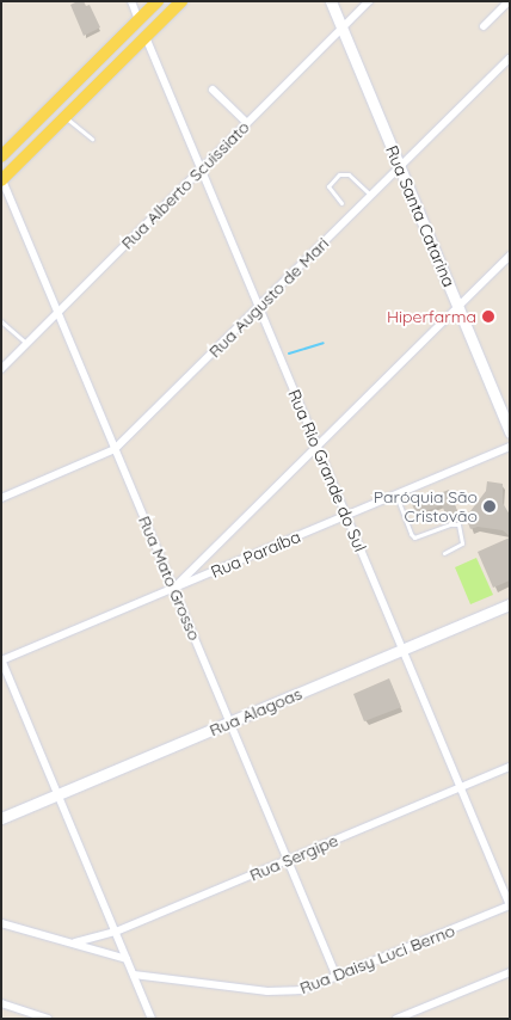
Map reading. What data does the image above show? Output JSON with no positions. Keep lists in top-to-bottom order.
{
  "streets": {
    "street": [
      "Rua Alberto Scuissiato",
      "Rua Santa Catarina",
      "Rua Augusto de Mari",
      "Rua Rio Grande do Sul",
      "Rua Paraíba",
      "Rua Mato Grosso",
      "Rua Alagoas",
      "Rua Sergipe",
      "Rua Daisy Luci Berno"
    ]
  },
  "crossings": [
    ["Rua Alberto Scuissiato", "Rua Santa Catarina"],
    ["Rua Alberto Scuissiato", "Rua Rio Grande do Sul"],
    ["Rua Alberto Scuissiato", "Rua Mato Grosso"],
    ["Rua Santa Catarina", "Rua Augusto de Mari"],
    ["Rua Augusto de Mari", "Rua Rio Grande do Sul"],
    ["Rua Augusto de Mari", "Rua Mato Grosso"],
    ["Rua Rio Grande do Sul", "Rua Paraíba"],
    ["Rua Rio Grande do Sul", "Rua Alagoas"],
    ["Rua Rio Grande do Sul", "Rua Sergipe"],
    ["Rua Rio Grande do Sul", "Rua Daisy Luci Berno"],
    ["Rua Paraíba", "Rua Mato Grosso"],
    ["Rua Mato Grosso", "Rua Alagoas"],
    ["Rua Mato Grosso", "Rua Sergipe"],
    ["Rua Mato Grosso", "Rua Daisy Luci Berno"]
  ],
  "places": ["Hiperfarma", "Paróquia São Cristovão"]
}
